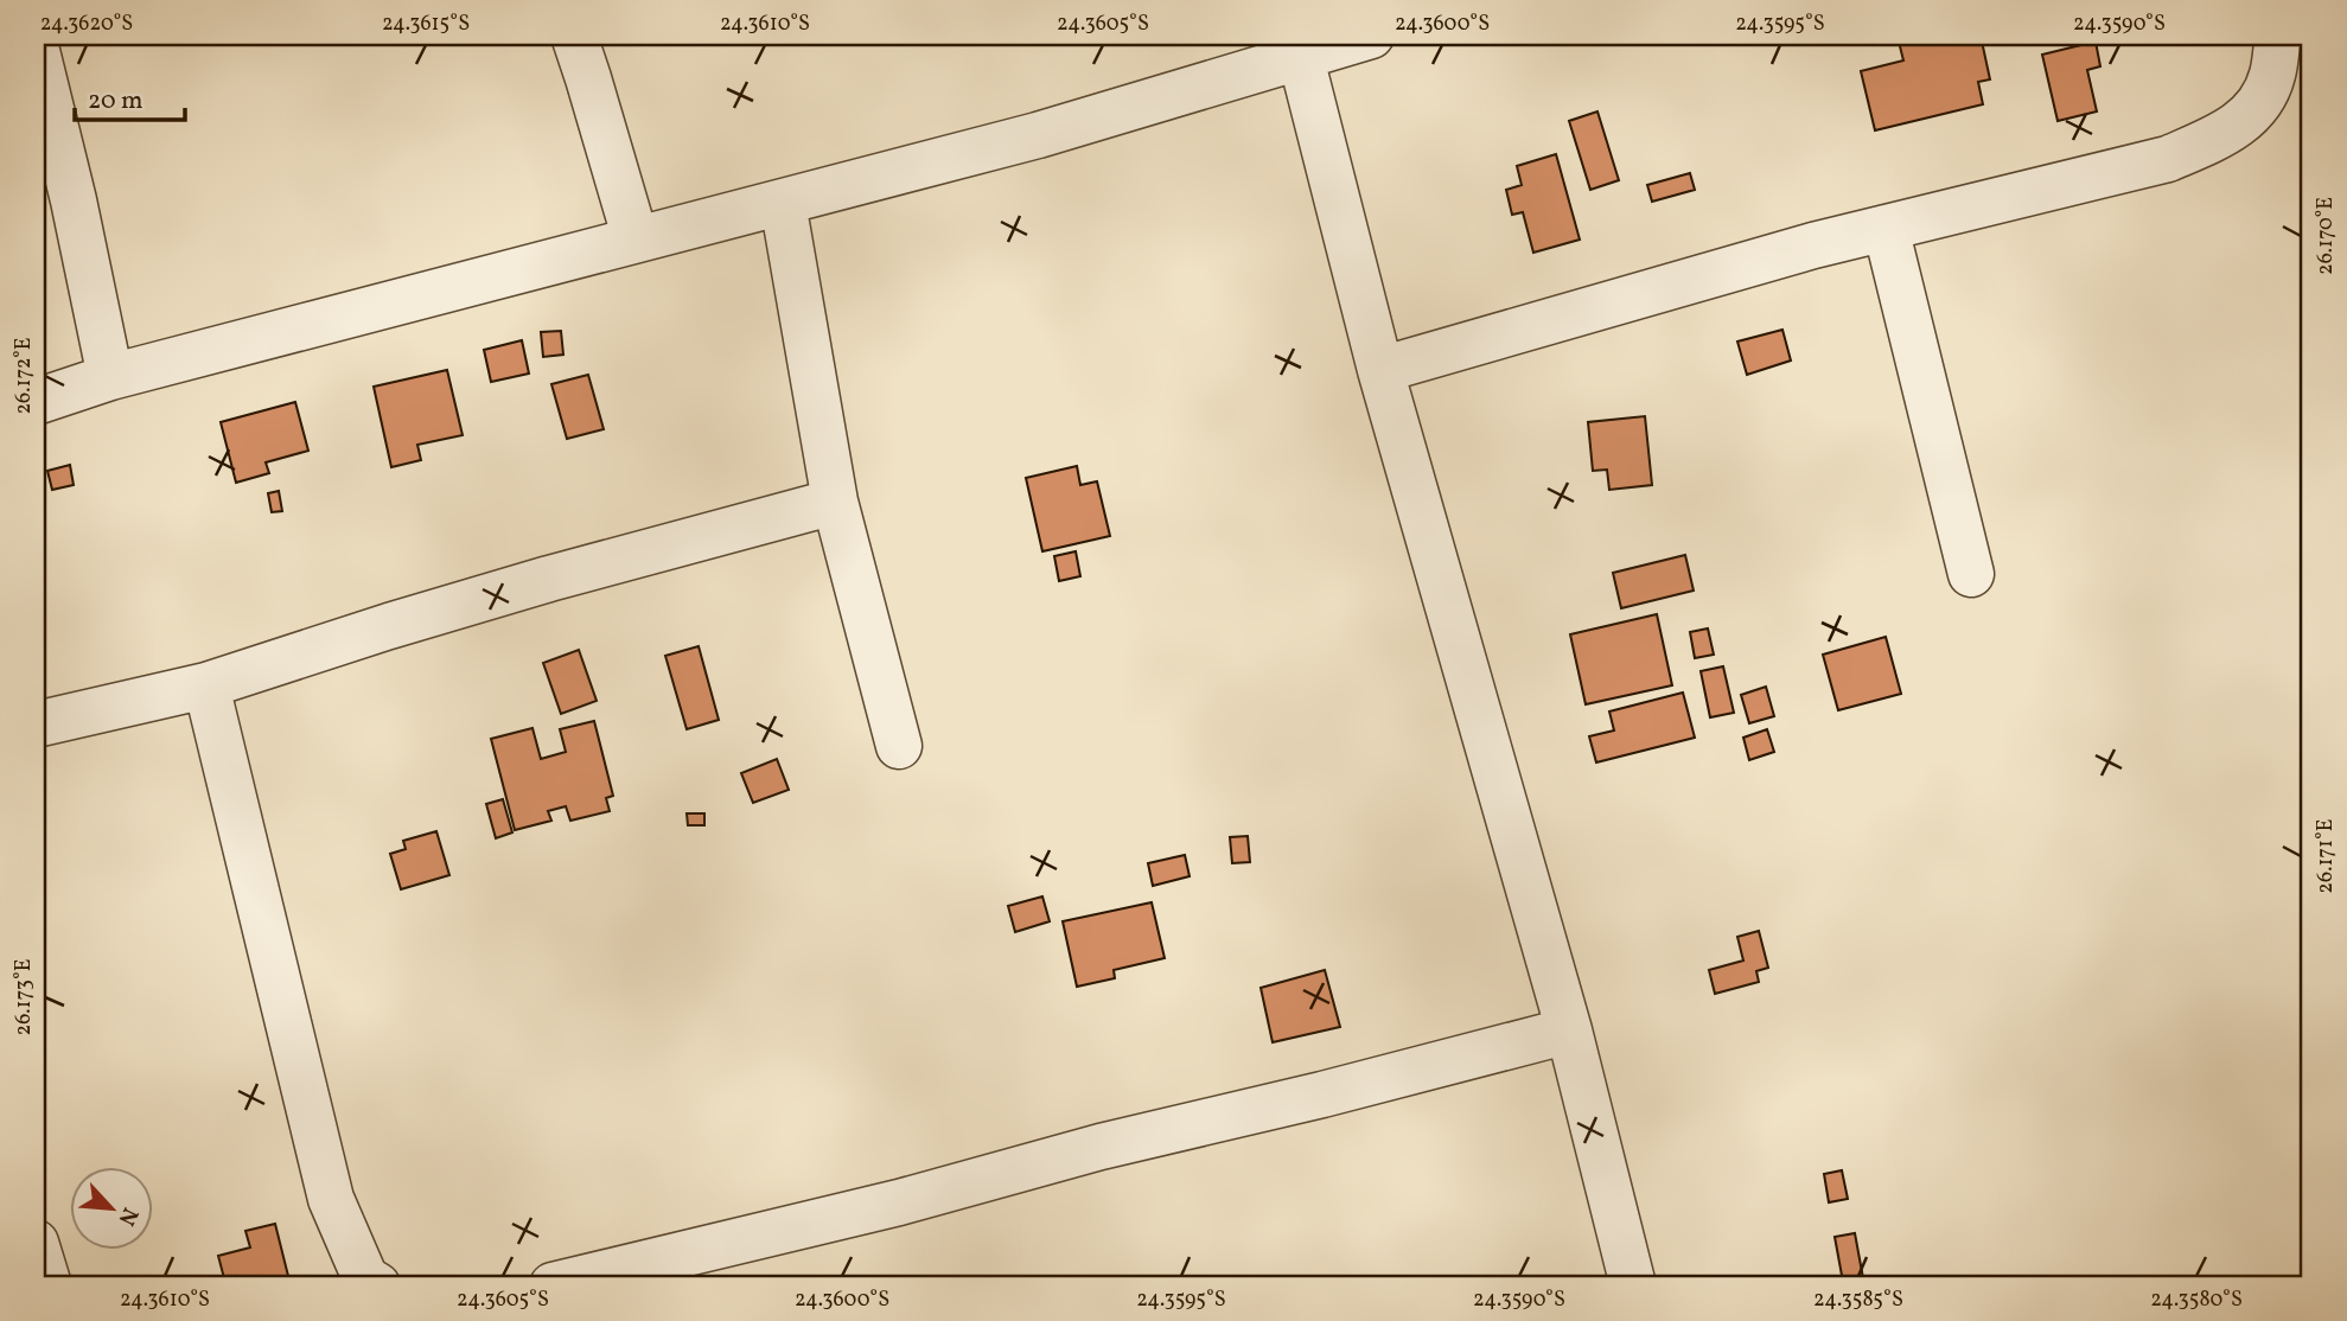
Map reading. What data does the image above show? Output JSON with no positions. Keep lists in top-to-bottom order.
{
  "scale_bar": "20 m",
  "north": "bottom right",
  "coordinates": [
    "24.3620°S",
    "24.3615°S",
    "24.3610°S",
    "24.3605°S",
    "24.3600°S",
    "24.3595°S",
    "24.3590°S",
    "26.170°E",
    "26.172°E",
    "26.171°E",
    "26.173°E",
    "24.3585°S",
    "24.3580°S"
  ]
}
